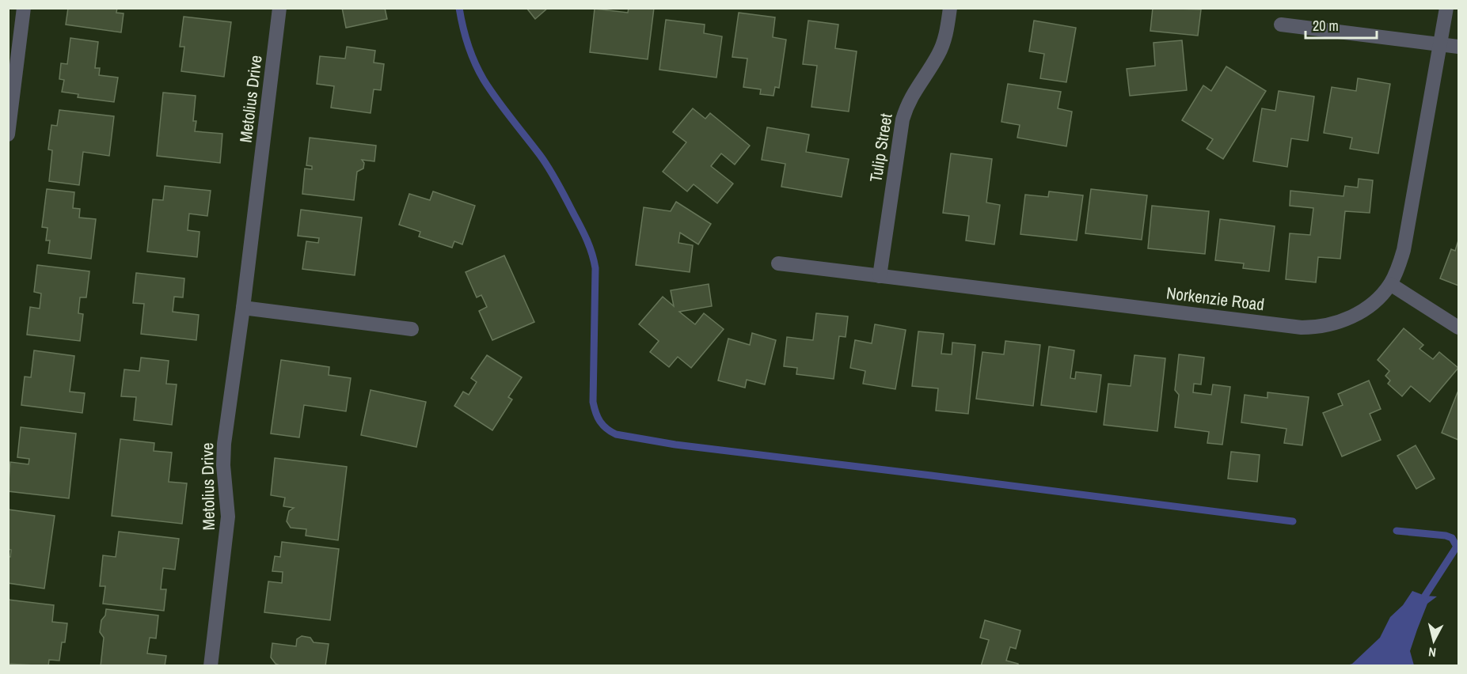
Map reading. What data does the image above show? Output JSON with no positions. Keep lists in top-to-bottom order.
{
  "streets": {
    "street": ["Metolius Drive", "Tulip Street", "Norkenzie Road"]
  },
  "crossings": [
    ["Tulip Street", "Norkenzie Road"]
  ],
  "scale_bar": "20 m",
  "north": "bottom"
}
